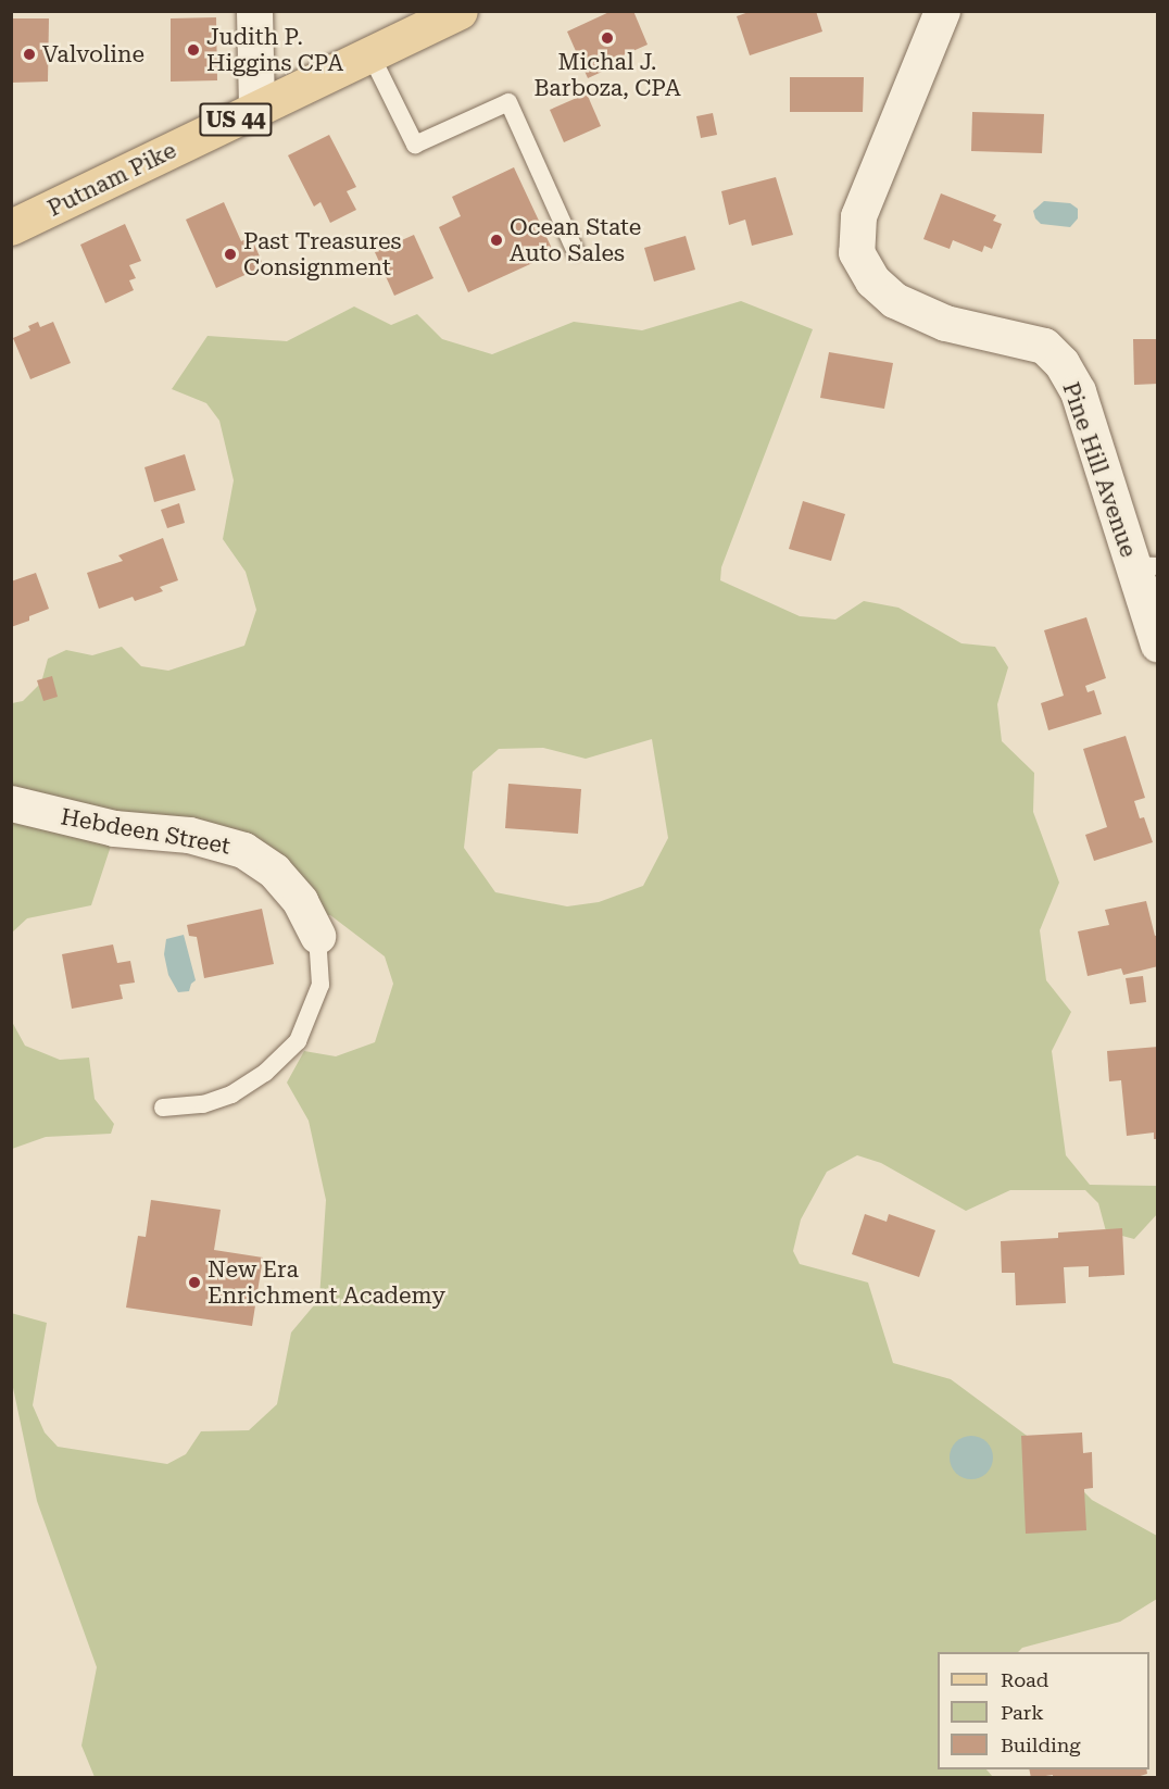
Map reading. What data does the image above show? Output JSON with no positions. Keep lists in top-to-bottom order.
{
  "streets": {
    "main road": ["US 44", "Putnam Pike"],
    "street": ["Pine Hill Avenue", "Hebdeen Street"]
  },
  "places": [
    "Michal J. Barboza, CPA",
    "Judith P. Higgins CPA",
    "Valvoline",
    "Ocean State Auto Sales",
    "Past Treasures Consignment",
    "New Era Enrichment Academy"
  ],
  "legend": ["Road", "Park", "Building"]
}
